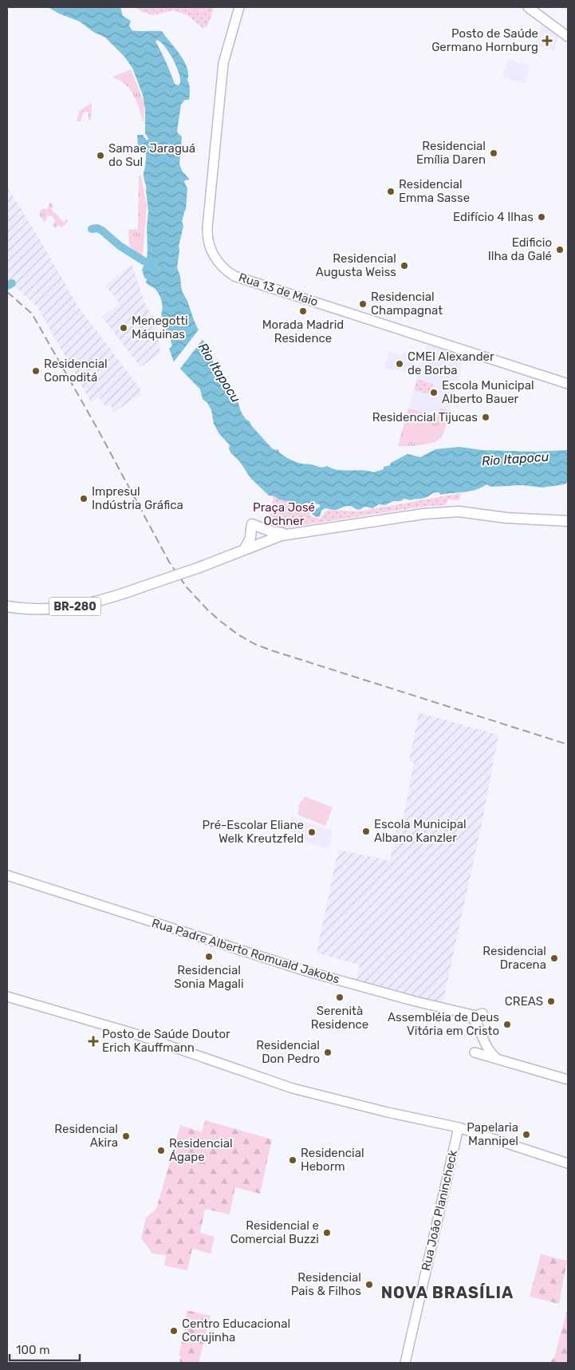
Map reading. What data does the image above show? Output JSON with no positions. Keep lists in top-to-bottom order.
{
  "streets": {
    "highway": ["BR-280"],
    "main road": ["Rua 13 de Maio", "Rua Padre Alberto Romuald Jakobs", "Rua João Planincheck"]
  },
  "districts": ["NOVA BRASÍLIA"],
  "water": ["Rio Itapocu"],
  "parks": ["Praça José Ochner"],
  "places": {
    "health": ["Posto de Saúde Germano Hornburg", "Posto de Saúde Doutor Erich Kauffmann"],
    "other": [
      "Residencial Emília Daren",
      "Samae Jaraguá do Sul",
      "Residencial Emma Sasse",
      "Edifício 4 Ilhas",
      "Edificio Ilha da Galé",
      "Residencial Augusta Weiss",
      "Residencial Champagnat",
      "Morada Madrid Residence",
      "Menegotti Máquinas",
      "CMEI Alexander de Borba",
      "Residencial Comoditá",
      "Escola Municipal Alberto Bauer",
      "Residencial Tijucas",
      "Impresul Indústria Gráfica",
      "Escola Municipal Albano Kanzler",
      "Pré-Escolar Eliane Welk Kreutzfeld",
      "Residencial Sonia Magali",
      "Residencial Dracena",
      "Serenità Residence",
      "CREAS",
      "Assembléia de Deus Vitória em Cristo",
      "Residencial Don Pedro",
      "Papelaria Mannipel",
      "Residencial Akira",
      "Residencial Ágape",
      "Residencial Heborm",
      "Residencial e Comercial Buzzi",
      "Residencial Pais & Filhos",
      "Centro Educacional Corujinha"
    ]
  },
  "scale_bar": "100 m"
}
